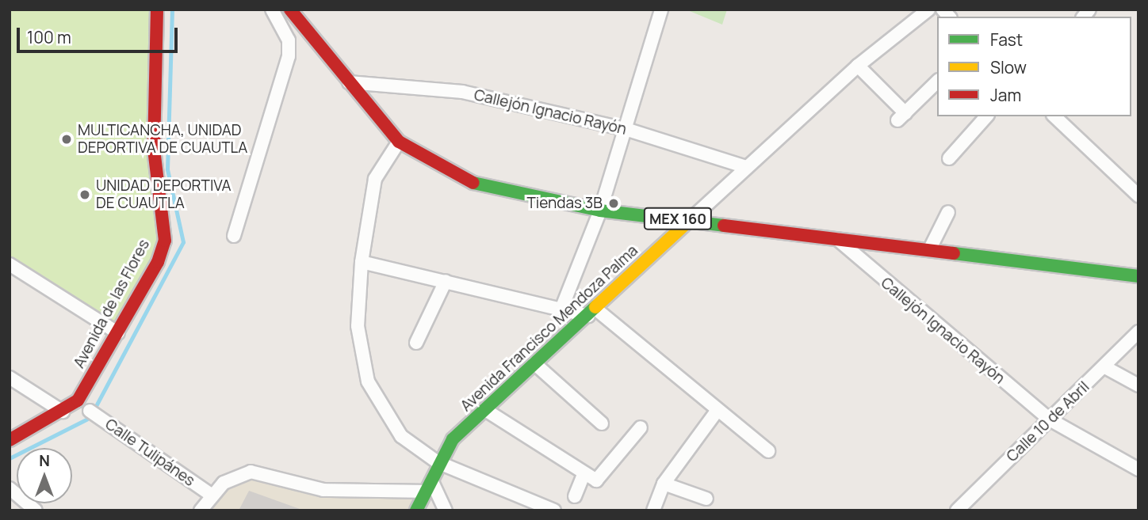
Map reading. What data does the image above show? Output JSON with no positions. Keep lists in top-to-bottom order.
{
  "streets": {
    "main road": ["MEX 160", "Avenida de las Flores", "Avenida Francisco Mendoza Palma"],
    "street": ["Callejón Ignacio Rayón", "Calle 10 de Abril", "Calle Tulipánes"]
  },
  "crossings": [
    ["Callejón Ignacio Rayón", "MEX 160"],
    ["Callejón Ignacio Rayón", "Avenida Francisco Mendoza Palma"],
    ["Callejón Ignacio Rayón", "Calle 10 de Abril"],
    ["MEX 160", "Avenida Francisco Mendoza Palma"]
  ],
  "places": ["MULTICANCHA, UNIDAD DEPORTIVA DE CUAUTLA", "UNIDAD DEPORTIVA DE CUAUTLA", "Tiendas 3B"],
  "legend": ["Fast", "Slow", "Jam"],
  "scale_bar": "100 m",
  "north": "top"
}
